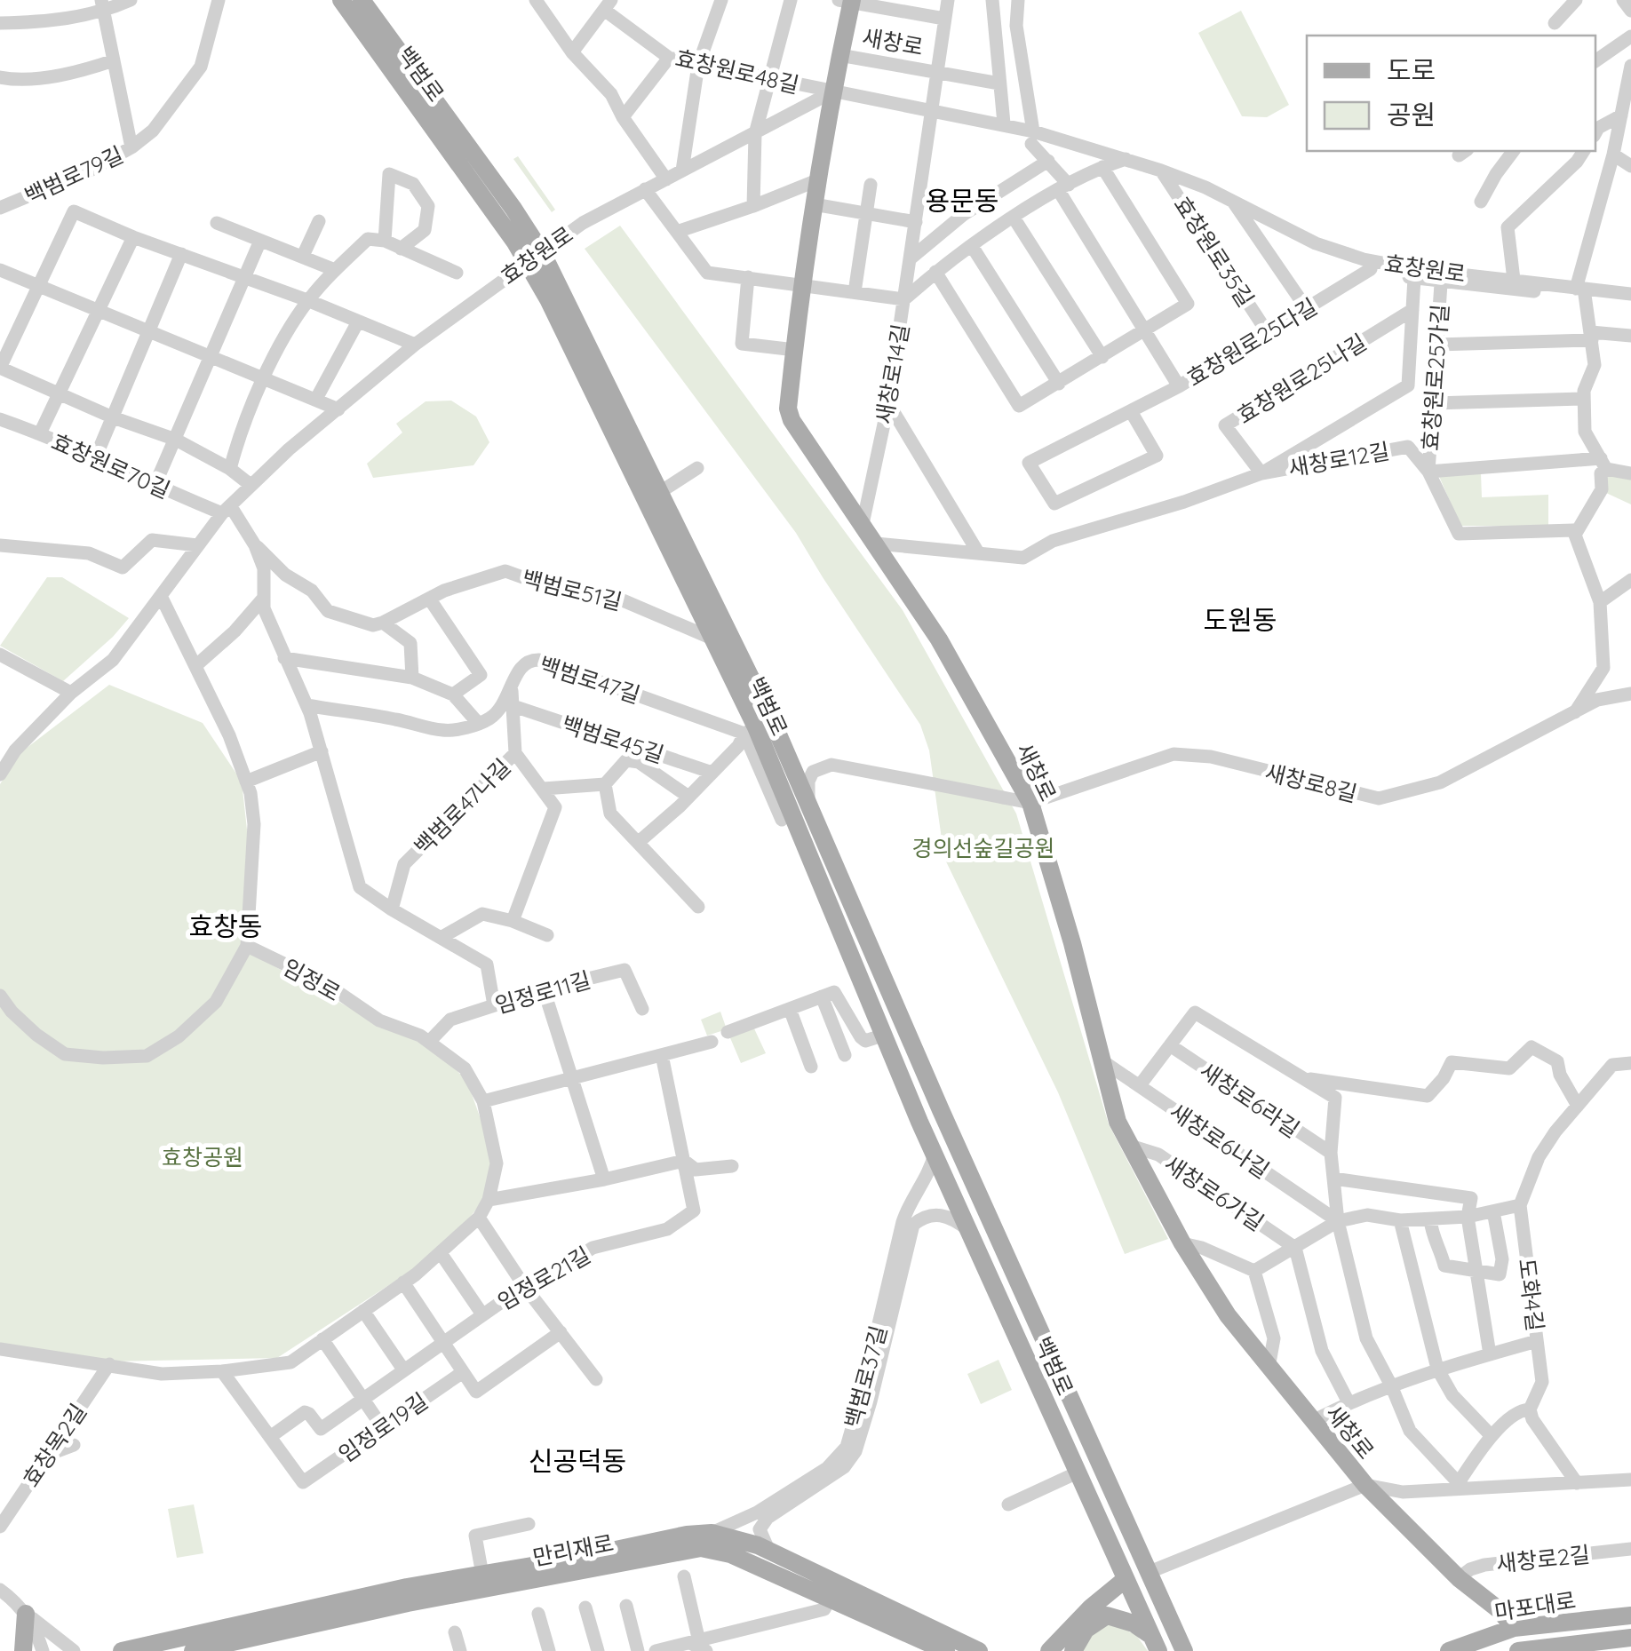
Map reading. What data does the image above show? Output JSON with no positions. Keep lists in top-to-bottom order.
{
  "streets": {
    "main road": [
      "새창로",
      "백범로",
      "만리재로",
      "마포대로"
    ],
    "street": [
      "효창원로48길",
      "백범로79길",
      "효창원로35길",
      "효창원로",
      "효창원로25다길",
      "새창로14길",
      "효창원로25가길",
      "효창원로25나길",
      "새창로12길",
      "효창원로70길",
      "백범로51길",
      "백범로47길",
      "백범로45길",
      "새창로8길",
      "백범로47나길",
      "임정로",
      "임정로11길",
      "새창로6라길",
      "새창로6나길",
      "새창로6가길",
      "임정로21길",
      "도화4길",
      "백범로37길",
      "임정로19길",
      "효창목2길",
      "새창로2길"
    ]
  },
  "crossings": [
    ["새창로", "효창원로48길"],
    ["새창로", "백범로"],
    ["새창로", "효창원로"],
    ["새창로", "새창로14길"],
    ["새창로", "새창로12길"],
    ["새창로", "새창로8길"],
    ["새창로", "새창로6나길"],
    ["새창로", "새창로6가길"],
    ["새창로", "새창로2길"],
    ["새창로", "마포대로"],
    ["효창원로48길", "효창원로"],
    ["백범로", "효창원로"],
    ["백범로", "백범로51길"],
    ["백범로", "백범로47길"],
    ["백범로", "백범로37길"],
    ["효창원로35길", "효창원로"],
    ["효창원로35길", "효창원로25다길"],
    ["효창원로", "새창로14길"],
    ["효창원로", "효창원로70길"],
    ["효창원로25가길", "새창로12길"],
    ["효창원로25나길", "새창로12길"],
    ["임정로", "임정로11길"],
    ["임정로", "효창목2길"],
    ["임정로21길", "임정로19길"],
    ["백범로37길", "만리재로"]
  ],
  "districts": [
    "용문동",
    "도원동",
    "효창동",
    "신공덕동"
  ],
  "parks": ["경의선숲길공원", "효창공원"],
  "legend": ["도로", "공원"]
}
